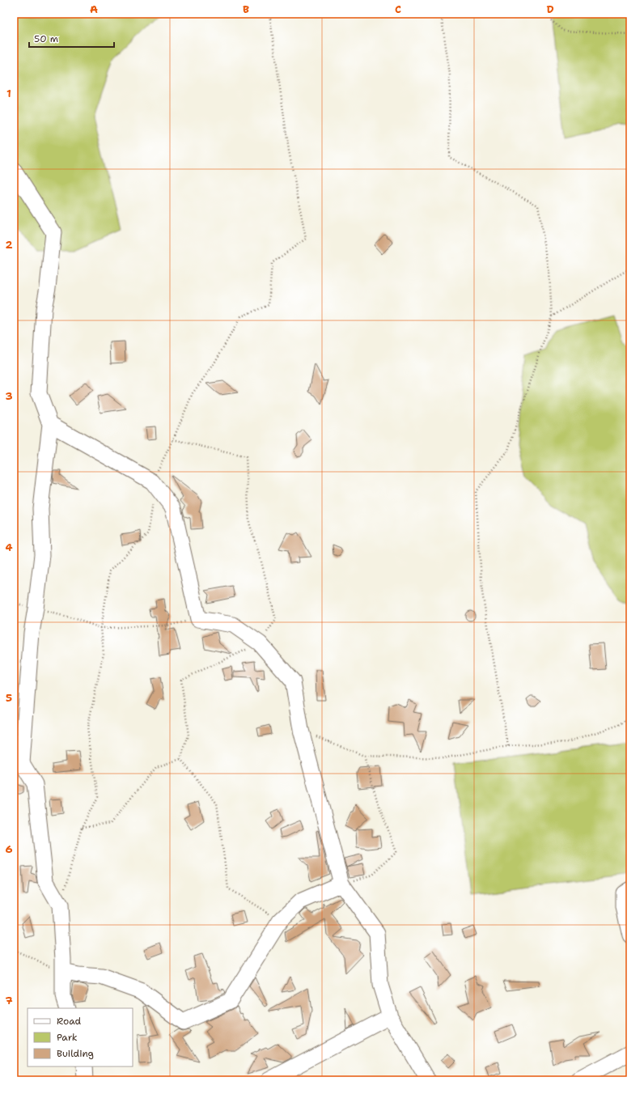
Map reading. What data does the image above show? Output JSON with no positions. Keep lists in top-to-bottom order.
{
  "legend": ["Road", "Park", "Building"],
  "scale_bar": "50 m",
  "grid": {
    "columns": [
      "A",
      "B",
      "C",
      "D"
    ],
    "rows": [
      "1",
      "2",
      "3",
      "4",
      "5",
      "6",
      "7"
    ]
  }
}
